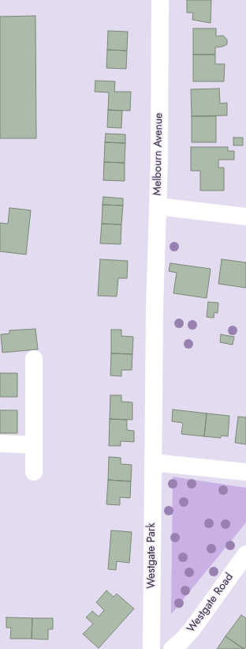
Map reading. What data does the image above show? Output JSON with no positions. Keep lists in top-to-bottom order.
{
  "streets": {
    "street": ["Melbourn Avenue", "Westgate Park", "Westgate Road"]
  },
  "crossings": [
    ["Melbourn Avenue", "Westgate Park"]
  ]
}
